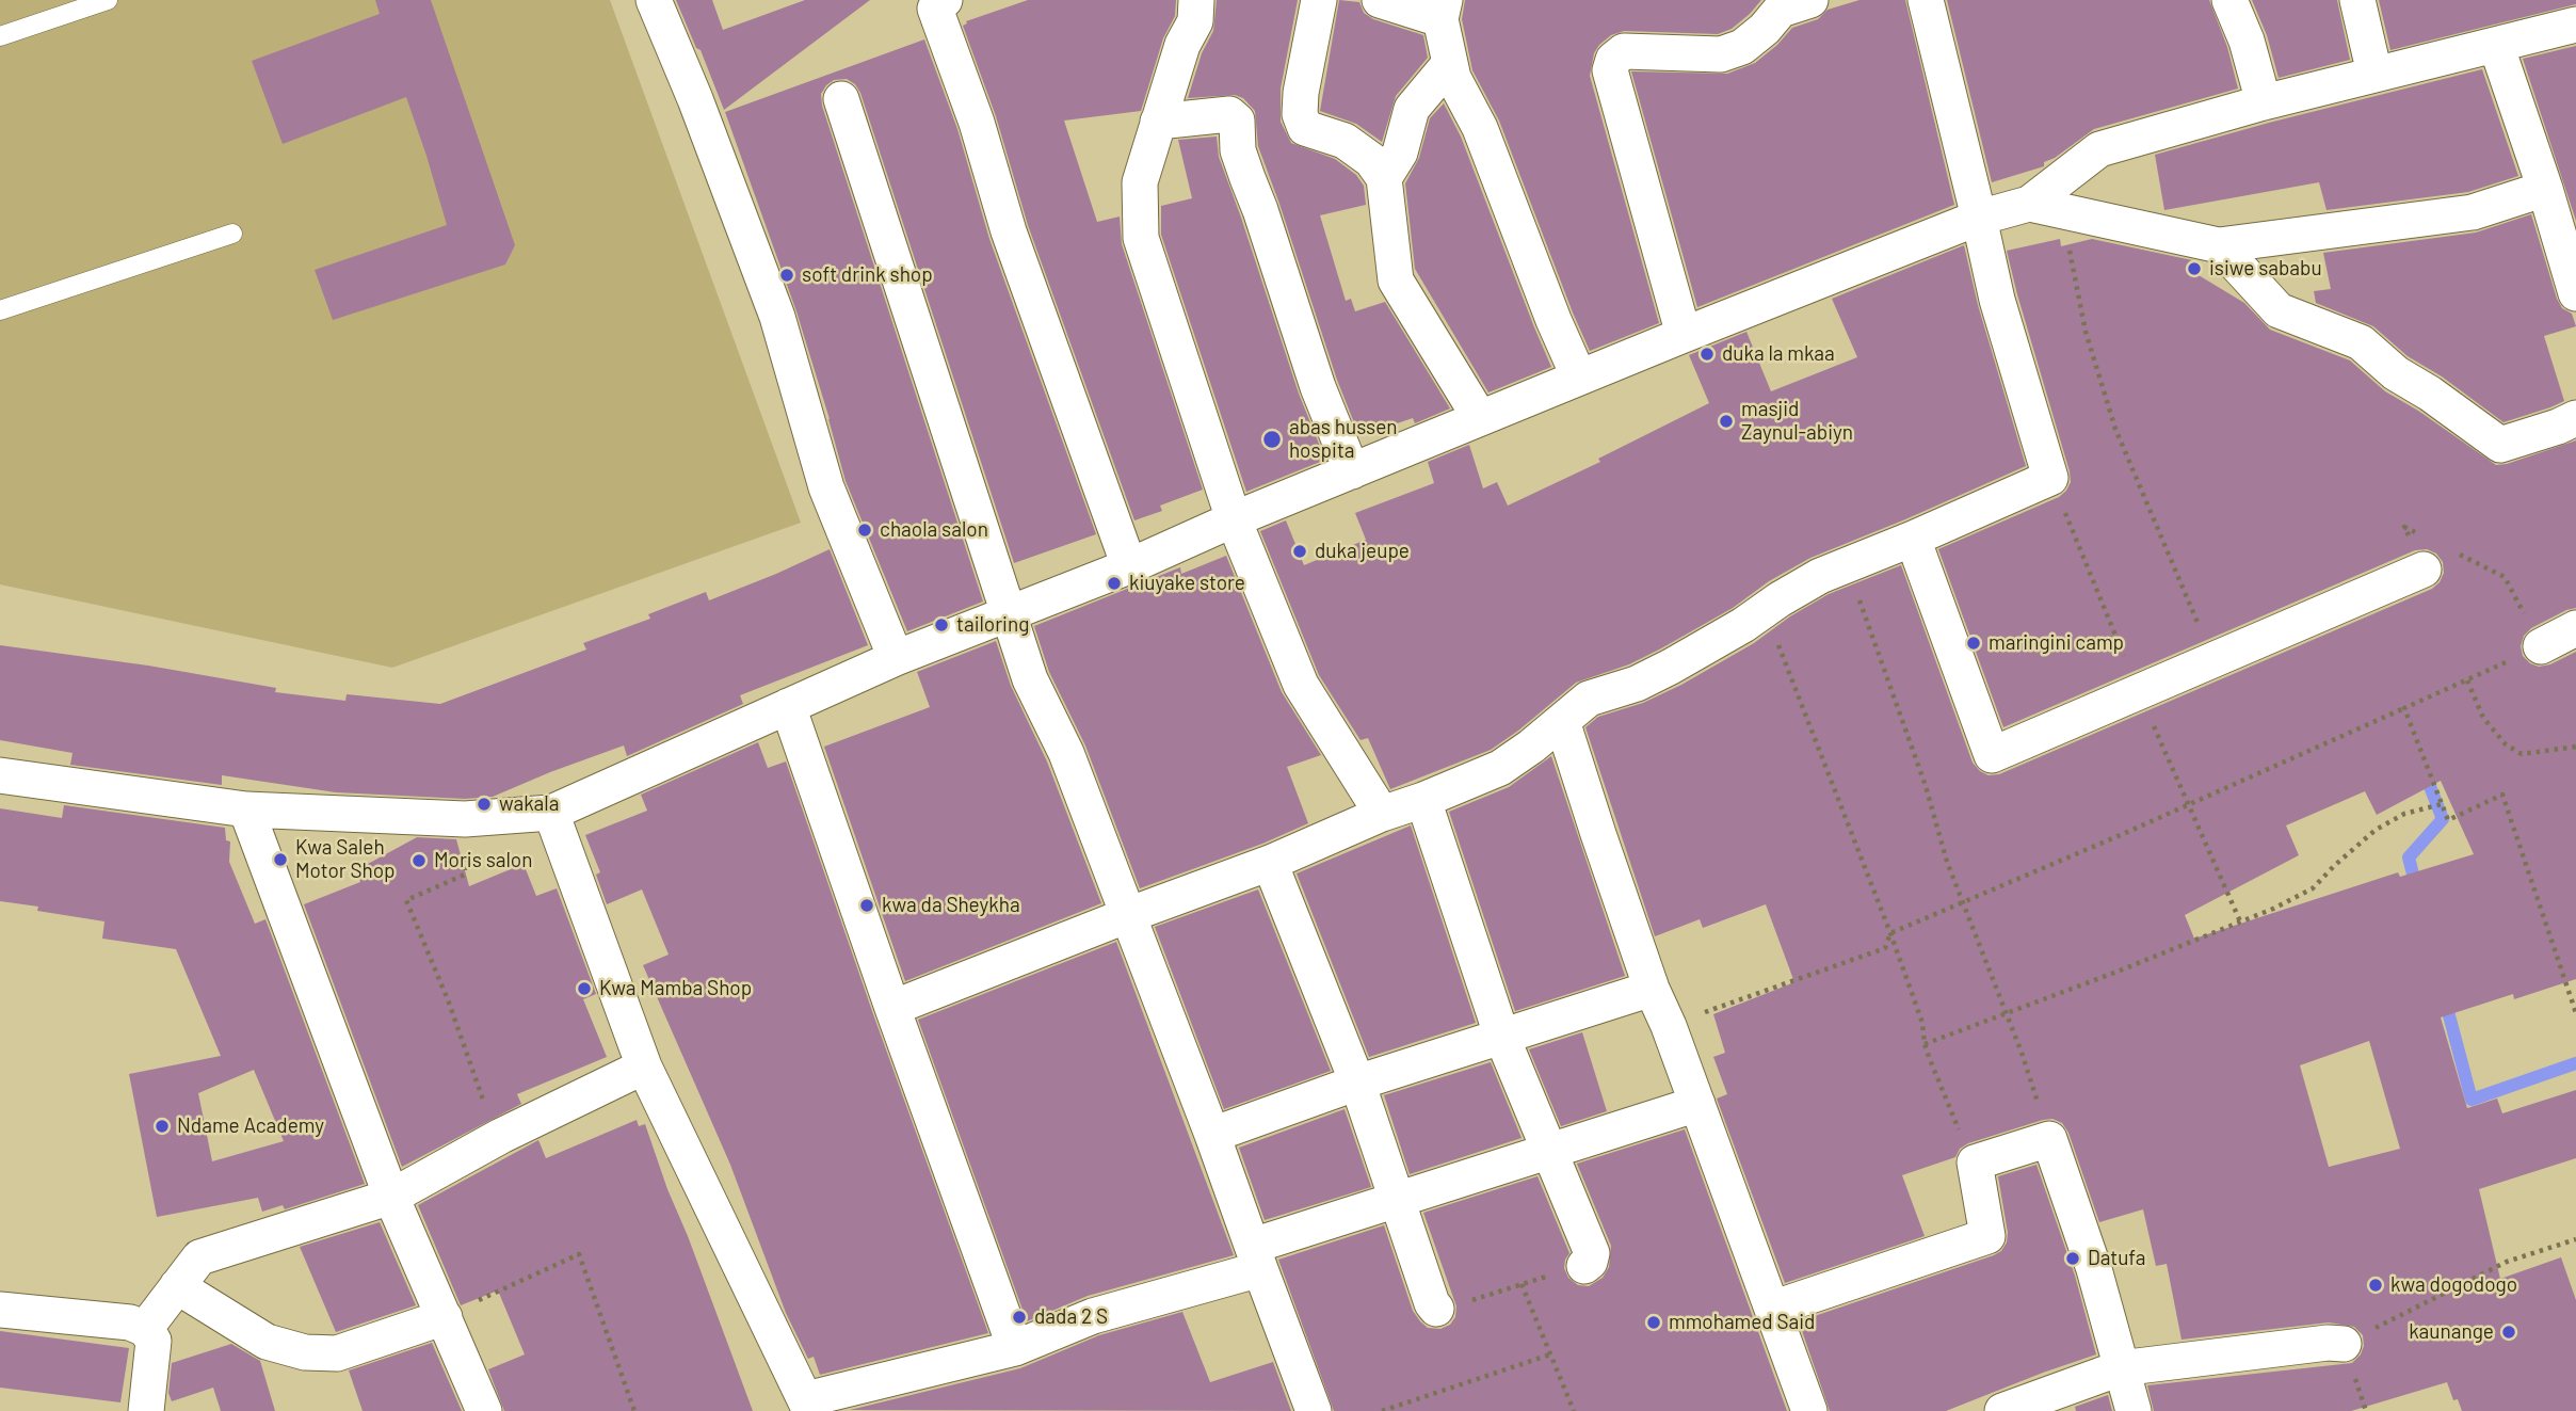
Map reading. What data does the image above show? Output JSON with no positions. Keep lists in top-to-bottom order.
{
  "places": [
    "isiwe sababu",
    "soft drink shop",
    "duka la mkaa",
    "masjid Zaynul-abiyn",
    "abas hussen hospita",
    "chaola salon",
    "duka jeupe",
    "kiuyake store",
    "tailoring",
    "maringini camp",
    "wakala",
    "Kwa Saleh Motor Shop",
    "Moris salon",
    "kwa da Sheykha",
    "Kwa Mamba Shop",
    "Ndame Academy",
    "Datufa",
    "kwa dogodogo",
    "dada 2 S",
    "mmohamed Said",
    "kaunange"
  ]
}
